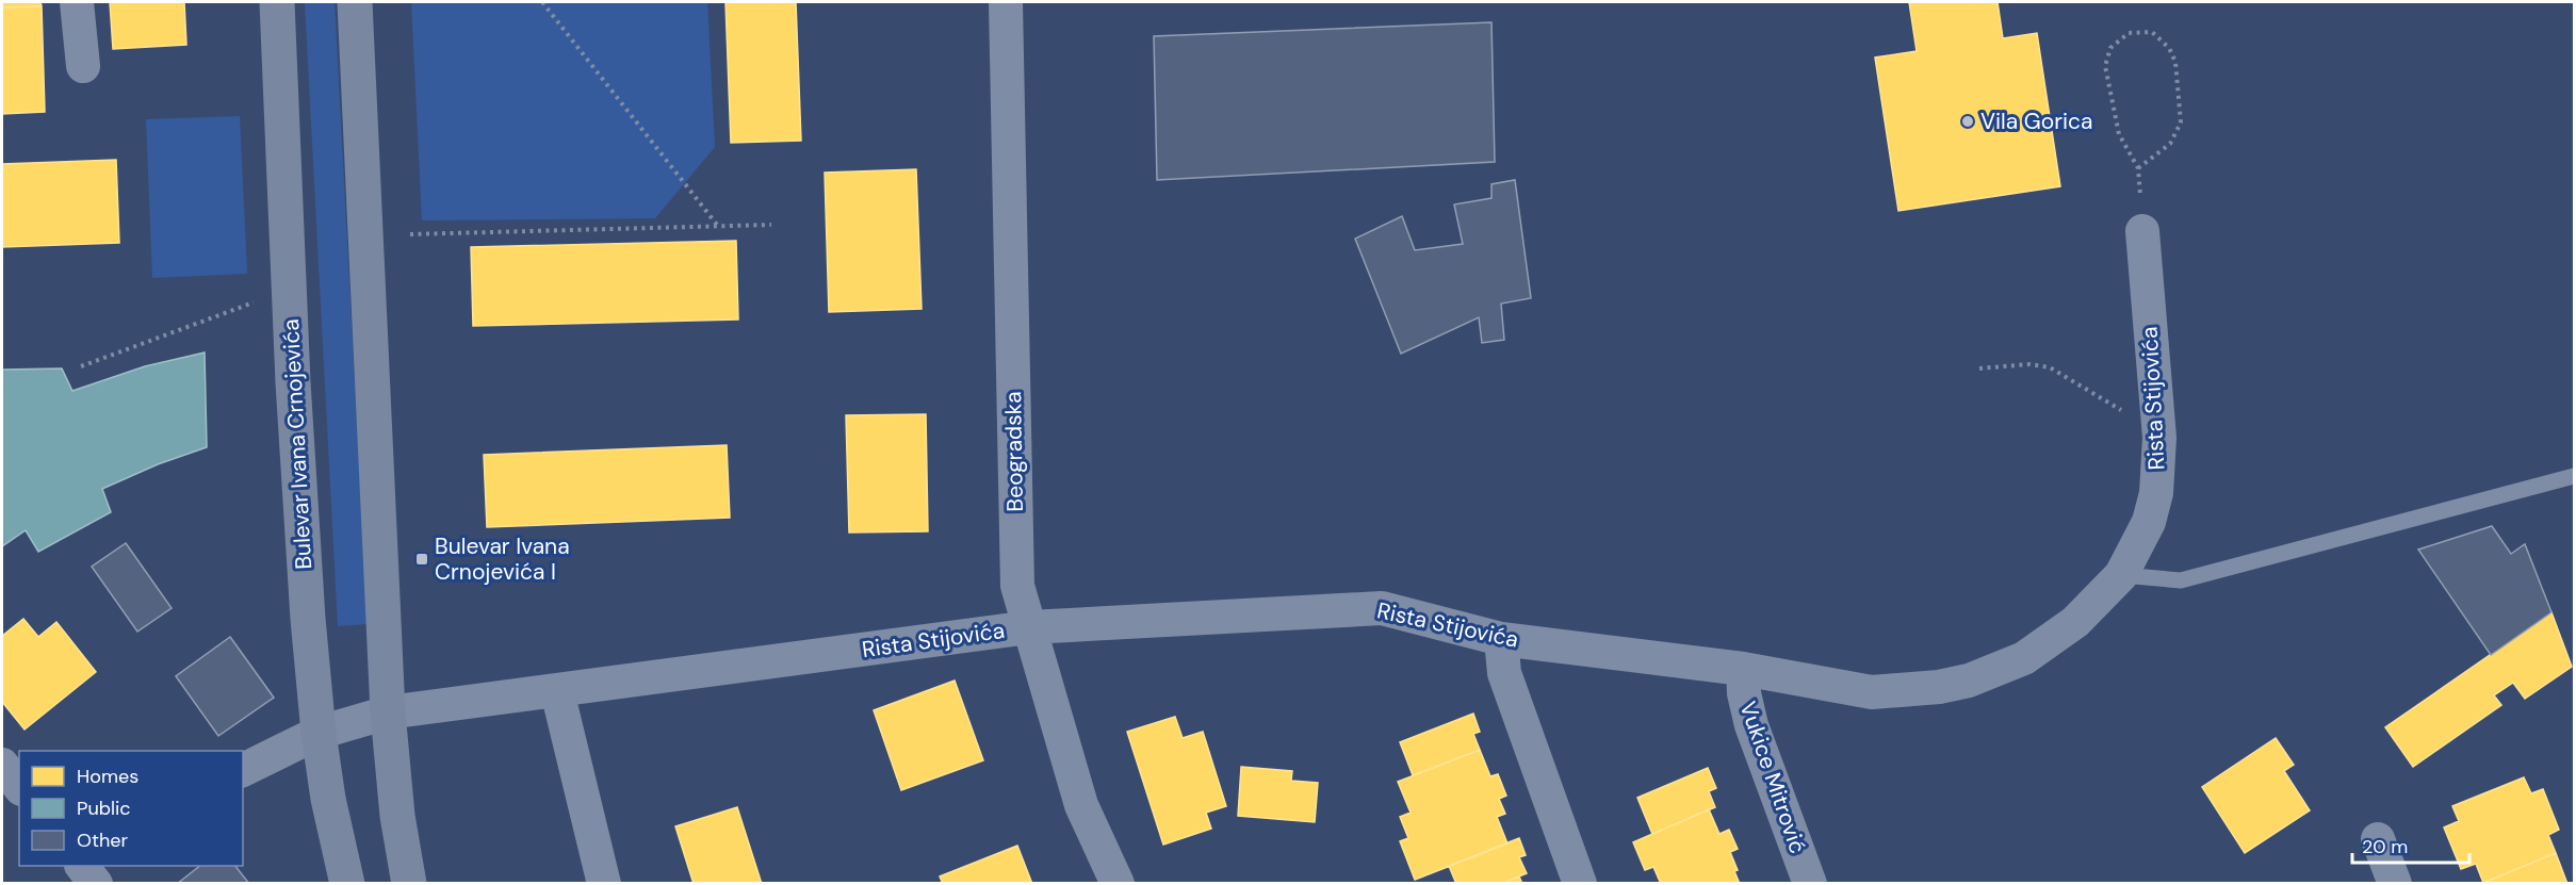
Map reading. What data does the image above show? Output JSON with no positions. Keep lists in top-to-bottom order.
{
  "streets": {
    "main road": ["Bulevar Ivana Crnojevića"],
    "street": ["Rista Stijovića", "Beogradska", "Vukice Mitrović"]
  },
  "crossings": [
    ["Rista Stijovića", "Bulevar Ivana Crnojevića"],
    ["Rista Stijovića", "Beogradska"],
    ["Rista Stijovića", "Vukice Mitrović"]
  ],
  "places": {
    "other": ["Vila Gorica"],
    "transit": ["Bulevar Ivana Crnojevića I"]
  },
  "legend": ["Homes", "Public", "Other"],
  "scale_bar": "20 m"
}
